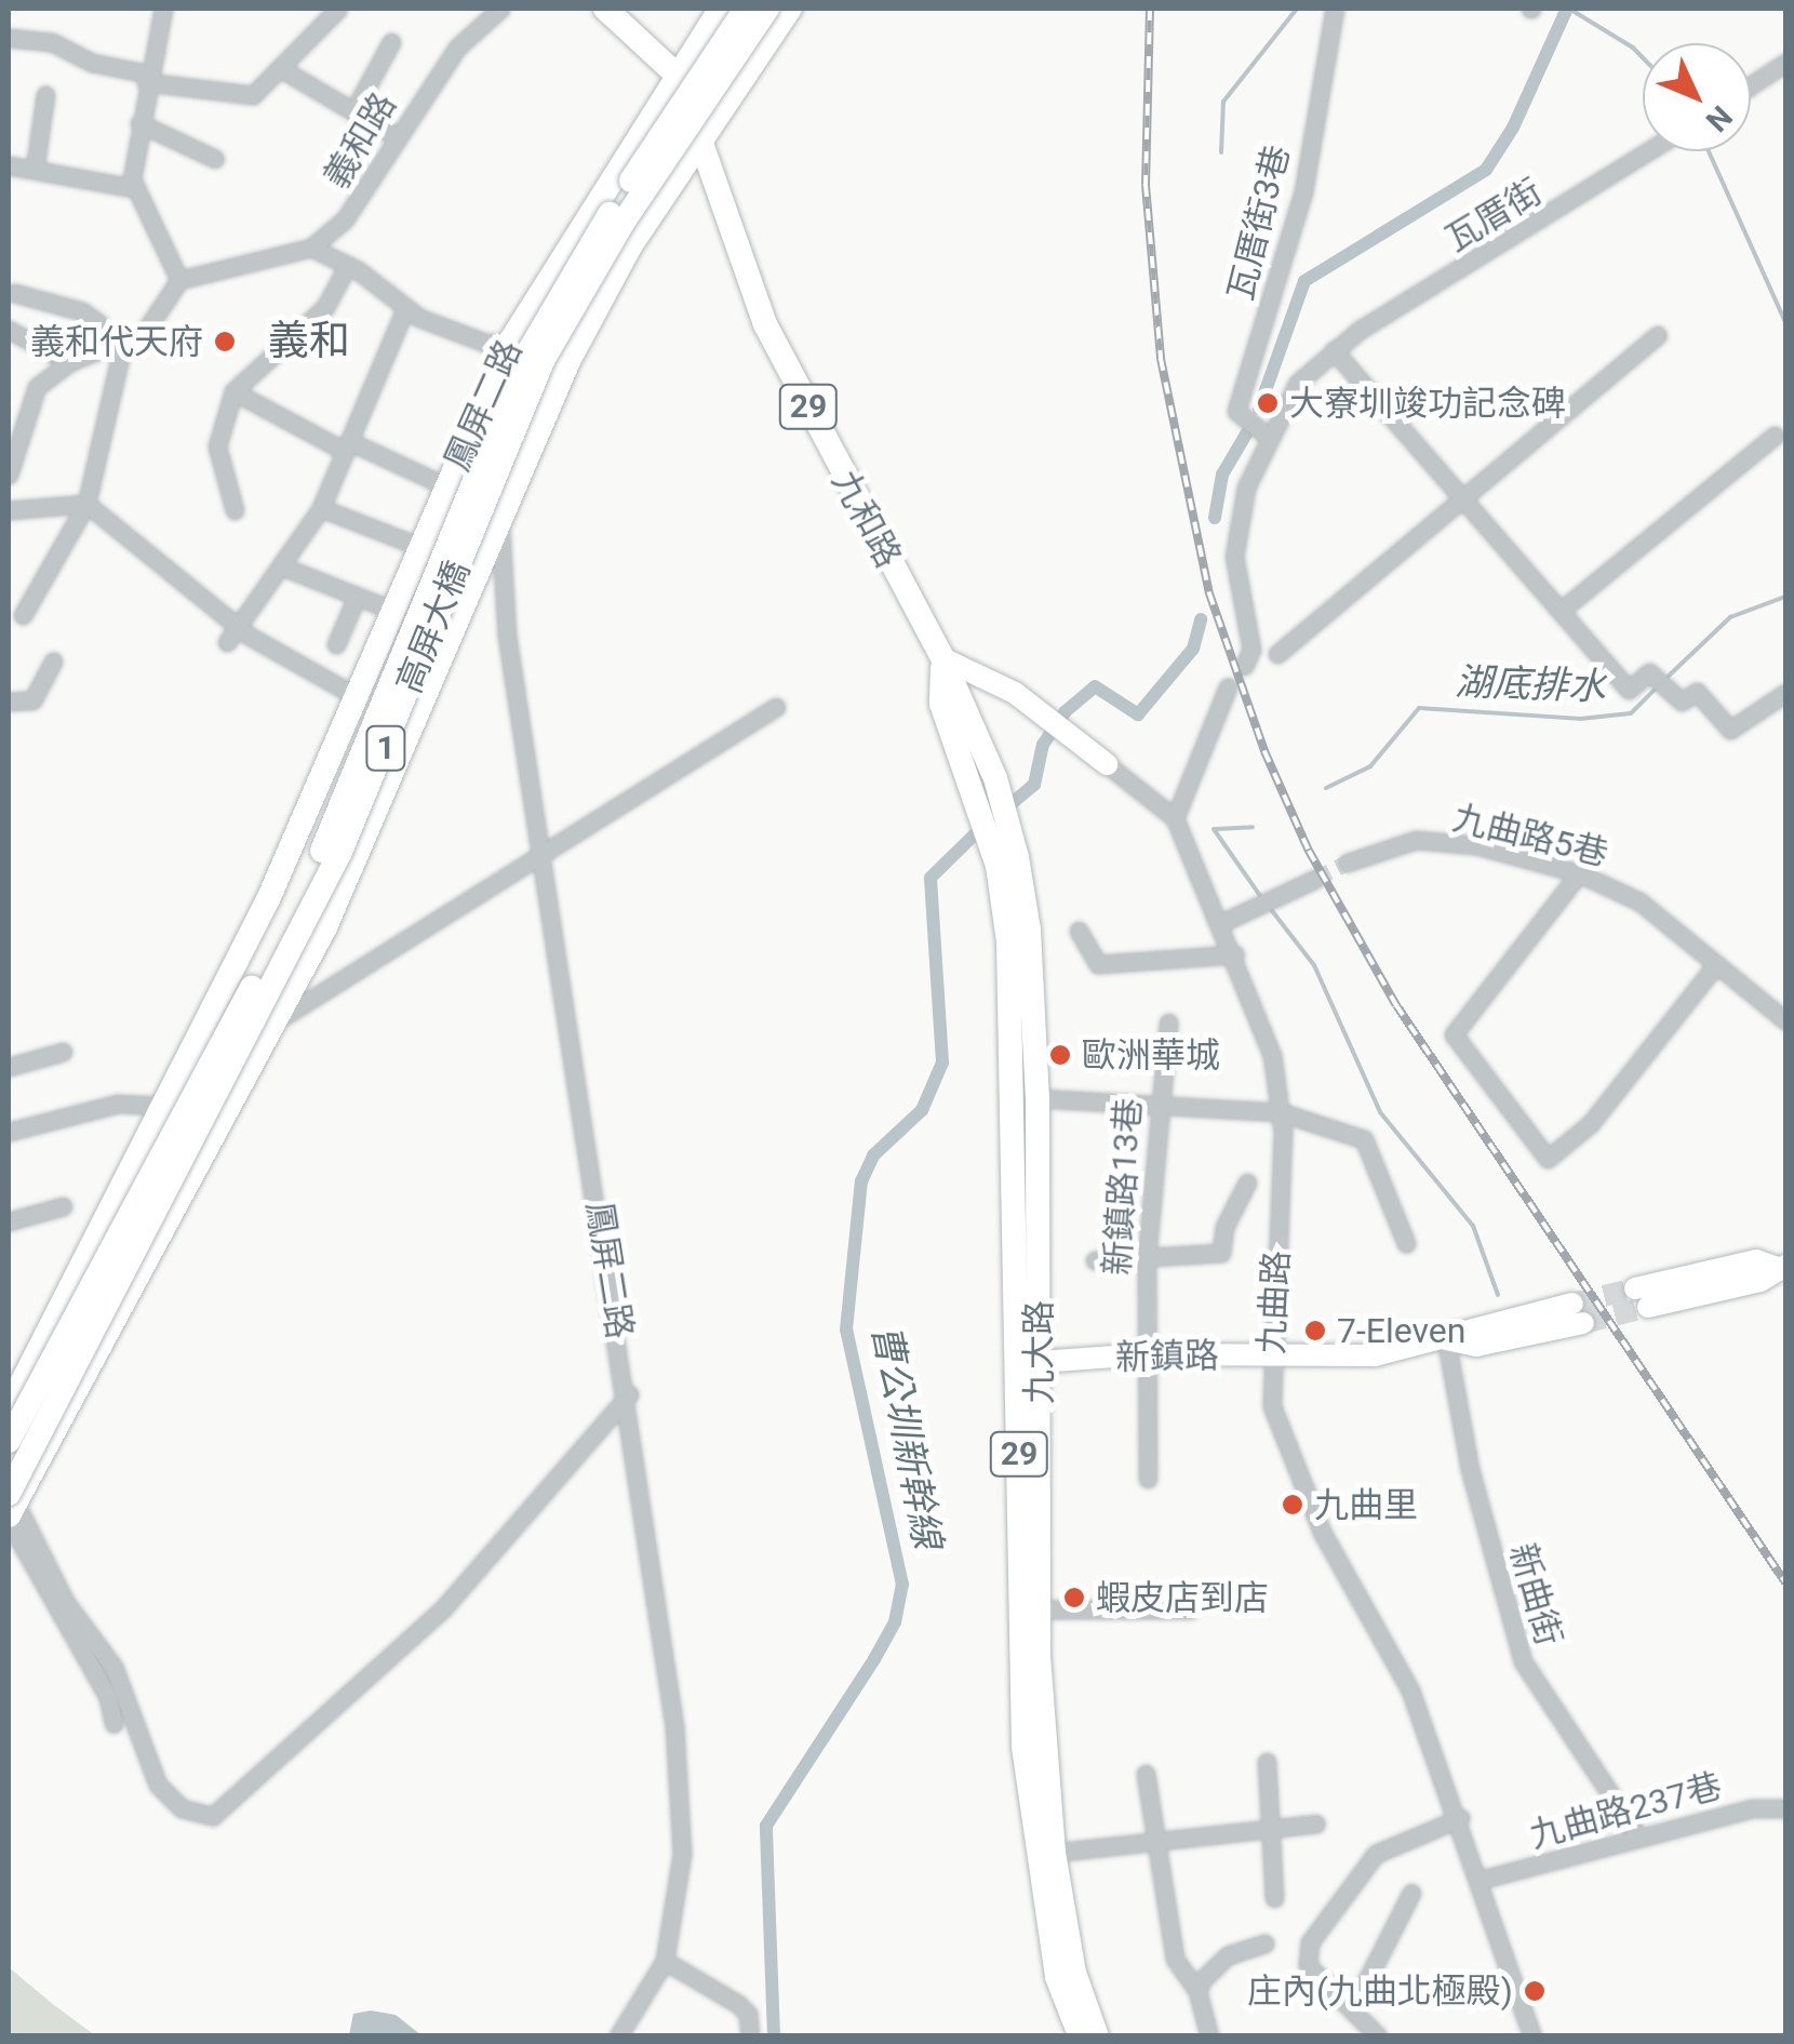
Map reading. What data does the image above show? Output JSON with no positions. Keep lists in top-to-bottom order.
{
  "streets": {
    "main road": [
      "鳳屏二路",
      "29",
      "九和路",
      "高屏大橋",
      "1",
      "九大路"
    ],
    "street": [
      "義和路",
      "瓦厝街",
      "瓦厝街3巷",
      "九曲路5巷",
      "新鎮路13巷",
      "九曲路",
      "新鎮路",
      "新曲街",
      "九曲路237巷"
    ]
  },
  "crossings": [
    ["瓦厝街", "瓦厝街3巷"],
    ["鳳屏二路", "29"],
    ["鳳屏二路", "九和路"],
    ["鳳屏二路", "高屏大橋"],
    ["鳳屏二路", "1"],
    ["29", "九和路"],
    ["九和路", "九曲路"],
    ["九和路", "九大路"],
    ["新鎮路13巷", "新鎮路"],
    ["九曲路", "新鎮路"],
    ["九曲路", "九曲路237巷"],
    ["九大路", "新鎮路"],
    ["新鎮路", "新曲街"],
    ["新曲街", "九曲路237巷"]
  ],
  "districts": ["義和"],
  "water": ["湖底排水", "曹公圳新幹線"],
  "places": [
    "義和代天府",
    "大寮圳竣功記念碑",
    "歐洲華城",
    "7-Eleven",
    "九曲里",
    "蝦皮店到店",
    "庄內(九曲北極殿)"
  ],
  "north": "bottom right"
}
